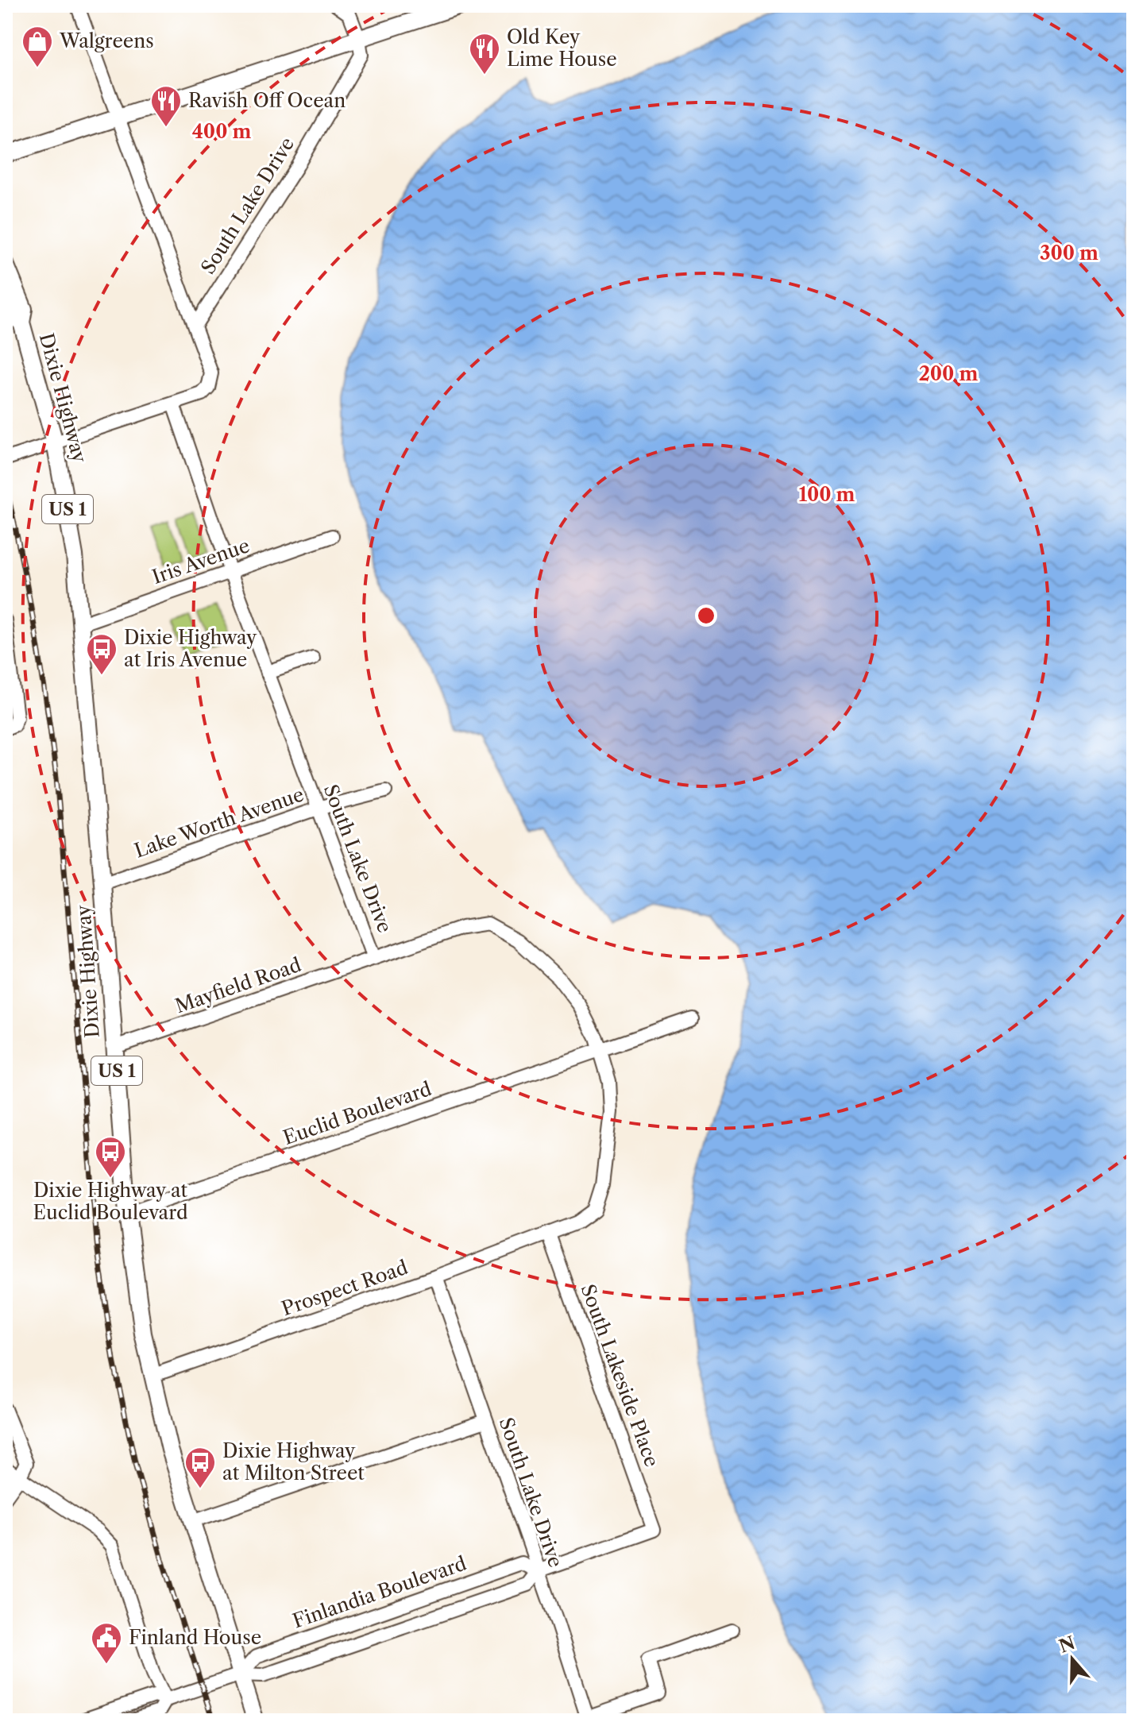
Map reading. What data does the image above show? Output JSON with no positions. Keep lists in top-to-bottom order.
{
  "streets": {
    "main road": ["Dixie Highway", "US 1"],
    "street": [
      "South Lake Drive",
      "Iris Avenue",
      "Lake Worth Avenue",
      "Mayfield Road",
      "Euclid Boulevard",
      "Prospect Road",
      "South Lakeside Place",
      "Finlandia Boulevard"
    ]
  },
  "crossings": [
    ["South Lake Drive", "Iris Avenue"],
    ["South Lake Drive", "Lake Worth Avenue"],
    ["South Lake Drive", "Mayfield Road"],
    ["South Lake Drive", "Euclid Boulevard"],
    ["South Lake Drive", "Prospect Road"],
    ["South Lake Drive", "South Lakeside Place"],
    ["South Lake Drive", "Finlandia Boulevard"],
    ["Dixie Highway", "Iris Avenue"],
    ["Dixie Highway", "Lake Worth Avenue"],
    ["Dixie Highway", "Mayfield Road"],
    ["Dixie Highway", "Euclid Boulevard"],
    ["Dixie Highway", "Prospect Road"],
    ["Dixie Highway", "Finlandia Boulevard"],
    ["Prospect Road", "South Lakeside Place"],
    ["South Lakeside Place", "Finlandia Boulevard"]
  ],
  "places": {
    "shop": ["Walgreens"],
    "restaurant": ["Old Key Lime House", "Ravish Off Ocean"],
    "bus stop": ["Dixie Highway at Iris Avenue", "Dixie Highway at Euclid Boulevard", "Dixie Highway at Milton Street"],
    "public building": ["Finland House"]
  },
  "north": "top",
  "rings": [
    "400 m",
    "300 m",
    "200 m",
    "100 m"
  ]
}
